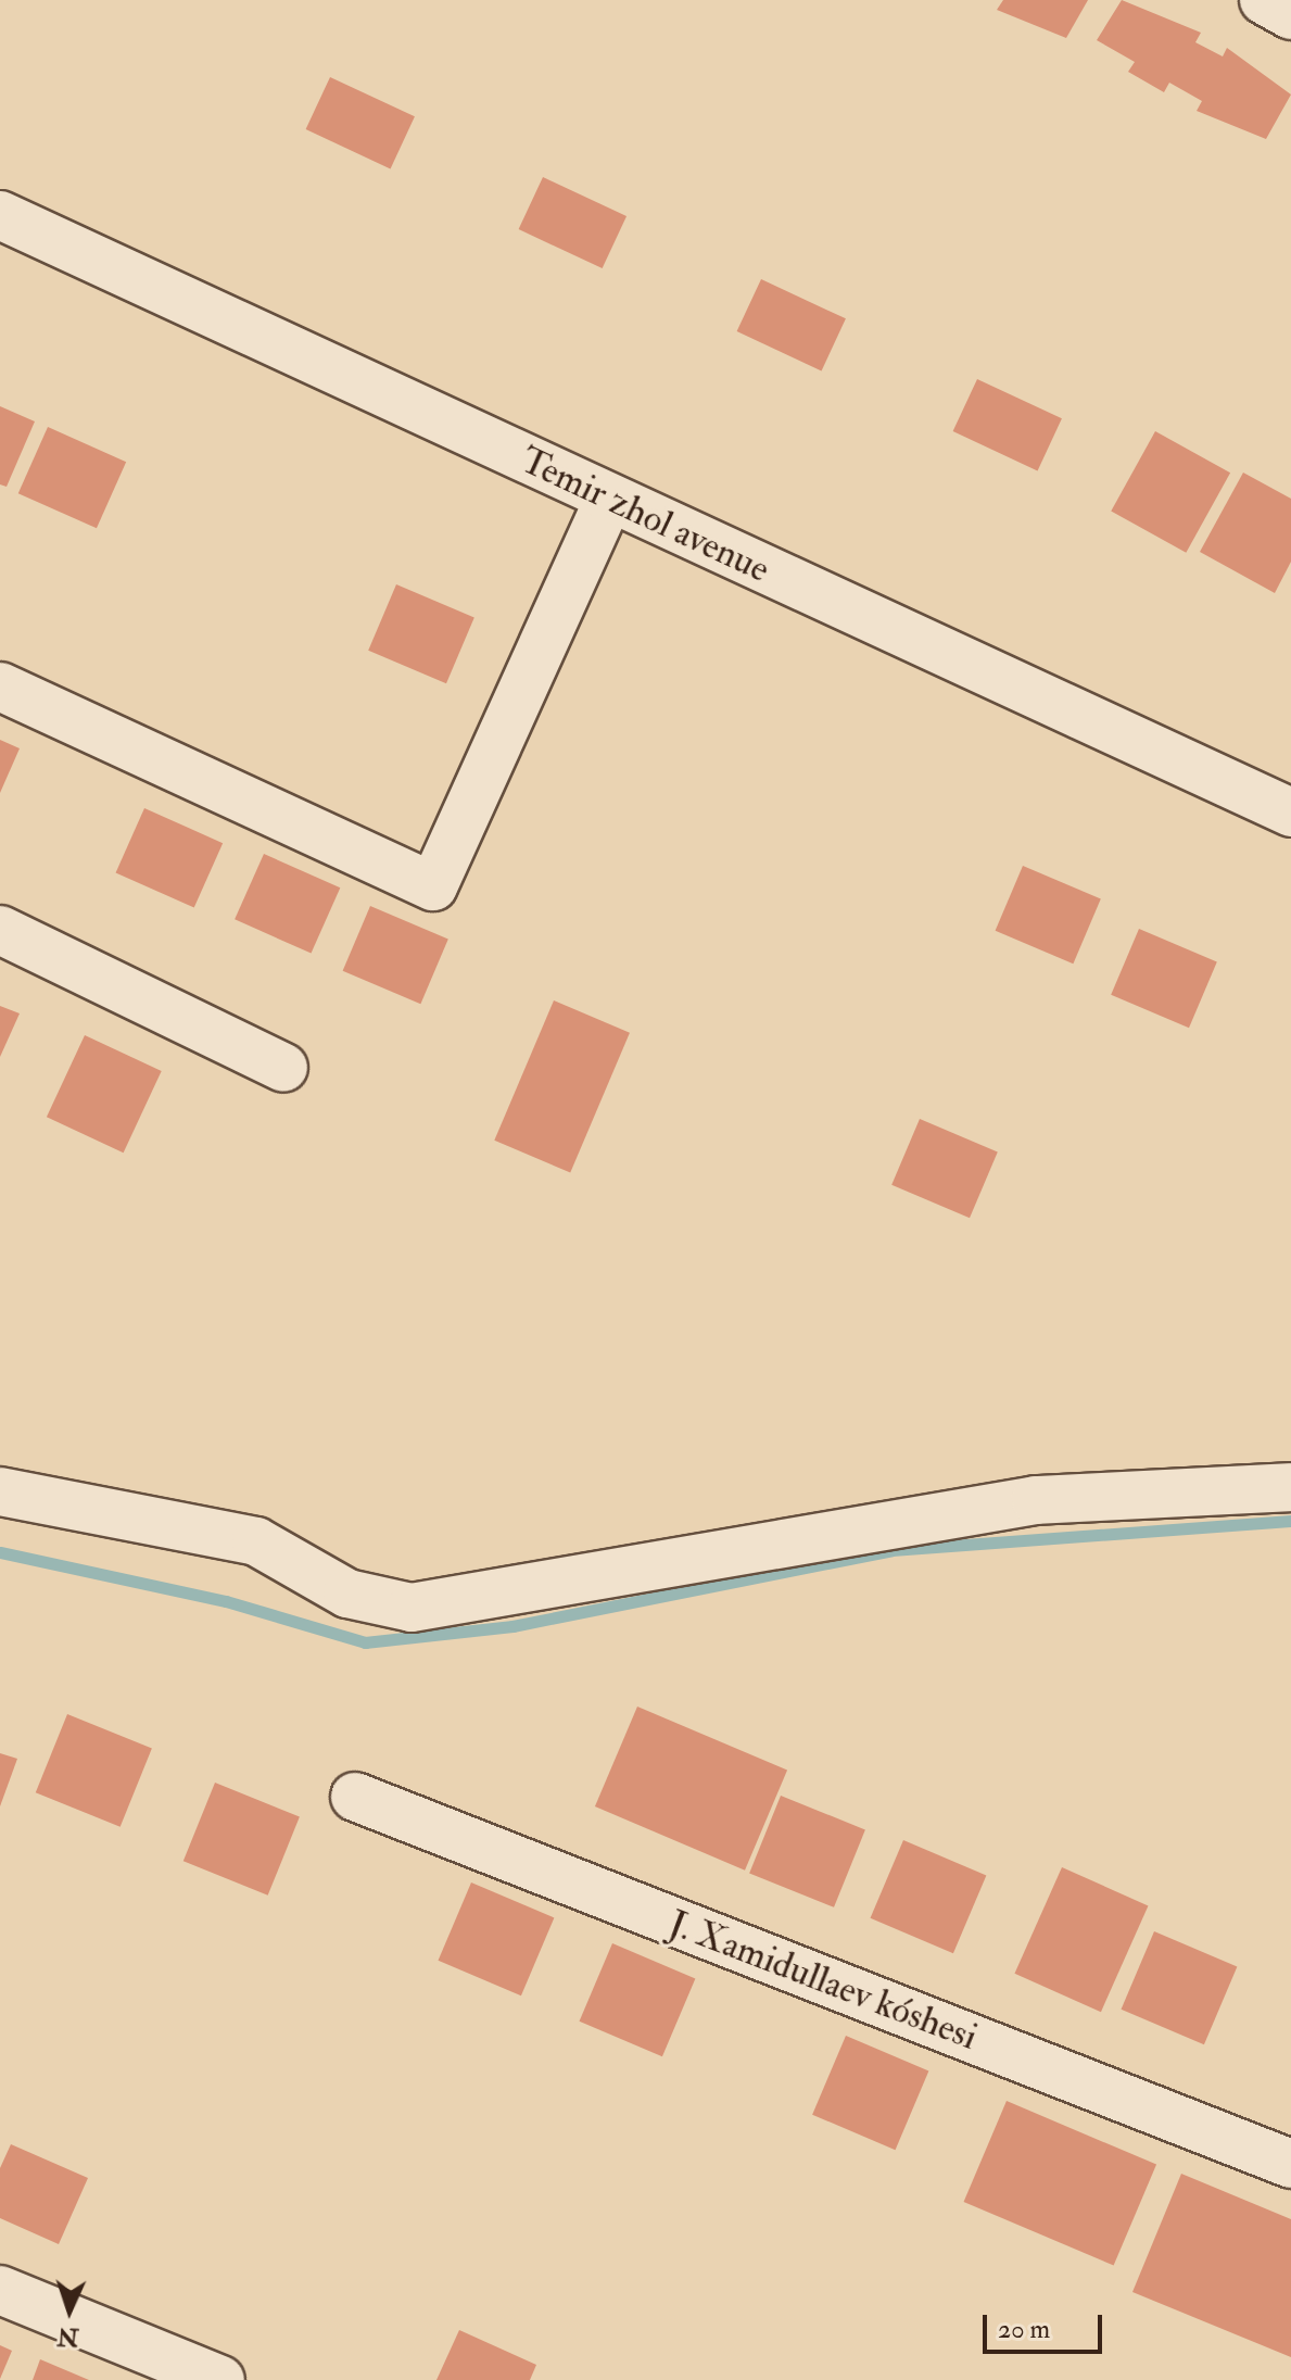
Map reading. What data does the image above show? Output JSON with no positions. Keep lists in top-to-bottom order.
{
  "streets": {
    "street": ["Temir zhol avenue", "J. Xamidullaev kóshesi"]
  },
  "scale_bar": "20 m",
  "north": "bottom"
}
